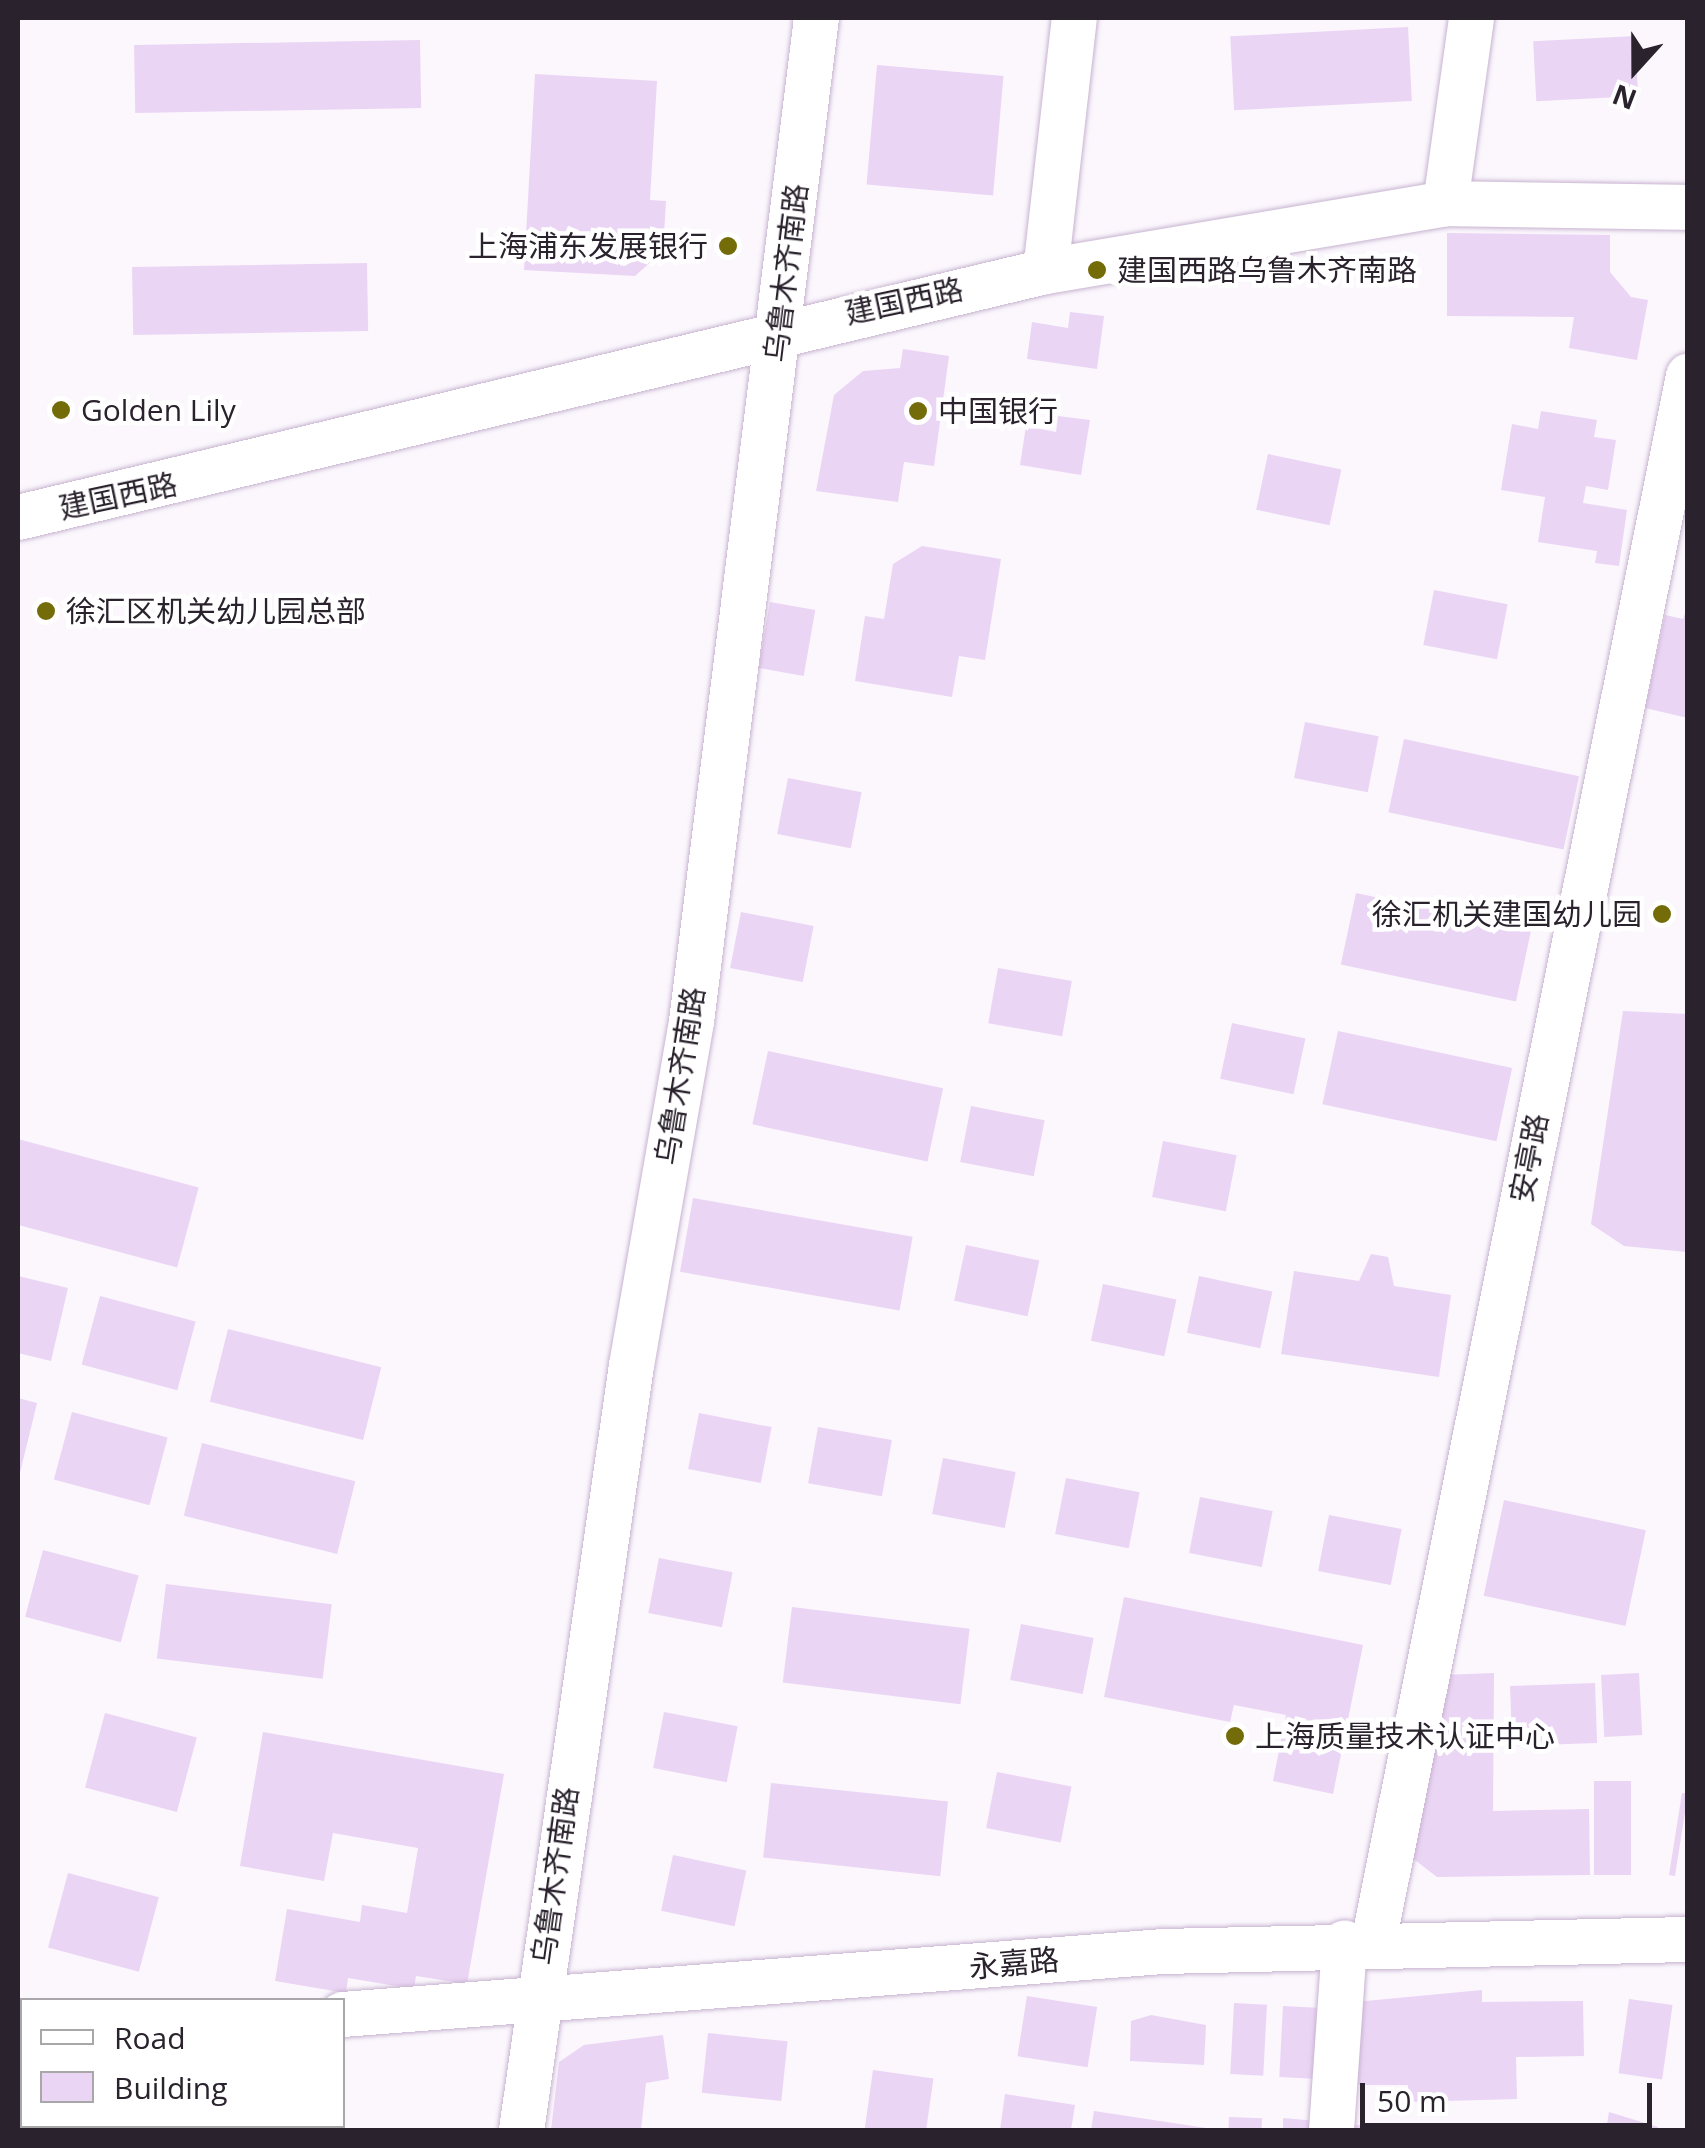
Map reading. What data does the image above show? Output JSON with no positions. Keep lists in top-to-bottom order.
{
  "streets": {
    "street": [
      "乌鲁木齐南路",
      "建国西路",
      "安亭路",
      "永嘉路"
    ]
  },
  "crossings": [
    ["乌鲁木齐南路", "建国西路"],
    ["乌鲁木齐南路", "永嘉路"],
    ["安亭路", "永嘉路"]
  ],
  "places": [
    "上海浦东发展银行",
    "建国西路乌鲁木齐南路",
    "Golden Lily",
    "中国银行",
    "徐汇区机关幼儿园总部",
    "徐汇机关建国幼儿园",
    "上海质量技术认证中心"
  ],
  "legend": ["Road", "Building"],
  "scale_bar": "50 m",
  "north": "bottom"
}
